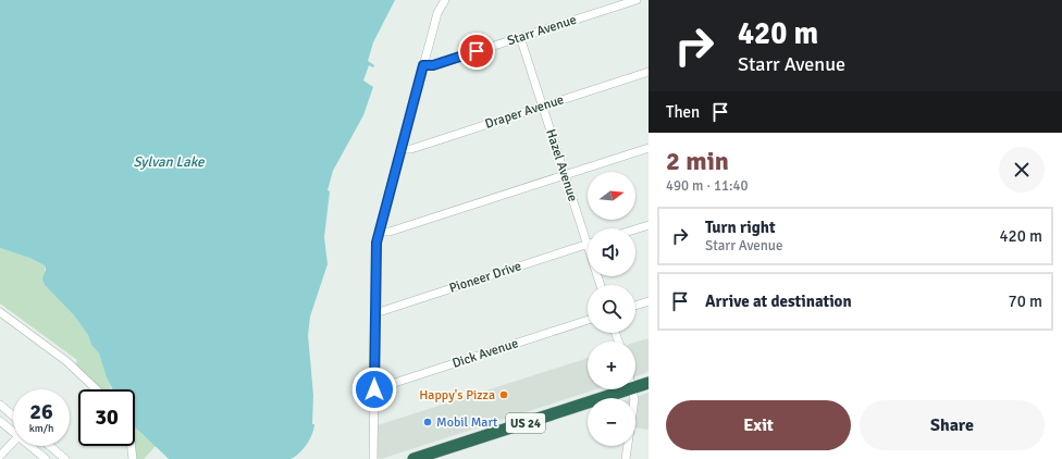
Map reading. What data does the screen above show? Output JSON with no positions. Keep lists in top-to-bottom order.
{
  "streets": {
    "highway": ["US 24"],
    "street": [
      "Starr Avenue",
      "Draper Avenue",
      "Hazel Avenue",
      "Pioneer Drive",
      "Dick Avenue"
    ]
  },
  "crossings": [
    ["Starr Avenue", "Hazel Avenue"],
    ["Draper Avenue", "Hazel Avenue"],
    ["Hazel Avenue", "Pioneer Drive"]
  ],
  "water": ["Sylvan Lake"],
  "places": ["Happy's Pizza", "Mobil Mart"],
  "north": "right",
  "page": {
    "turn": ["420 m", "Starr Avenue"],
    "then": "Then",
    "heading": ["2 min", "490 m · 11:40"],
    "map_buttons": ["+", "−"],
    "list": [
      {
        "name": "Turn right",
        "note": "Starr Avenue",
        "value": "420 m"
      },
      {
        "name": "Arrive at destination",
        "value": "70 m"
      }
    ],
    "speed": "26 km/h",
    "limit": "30",
    "buttons": ["Exit", "Share"]
  }
}
